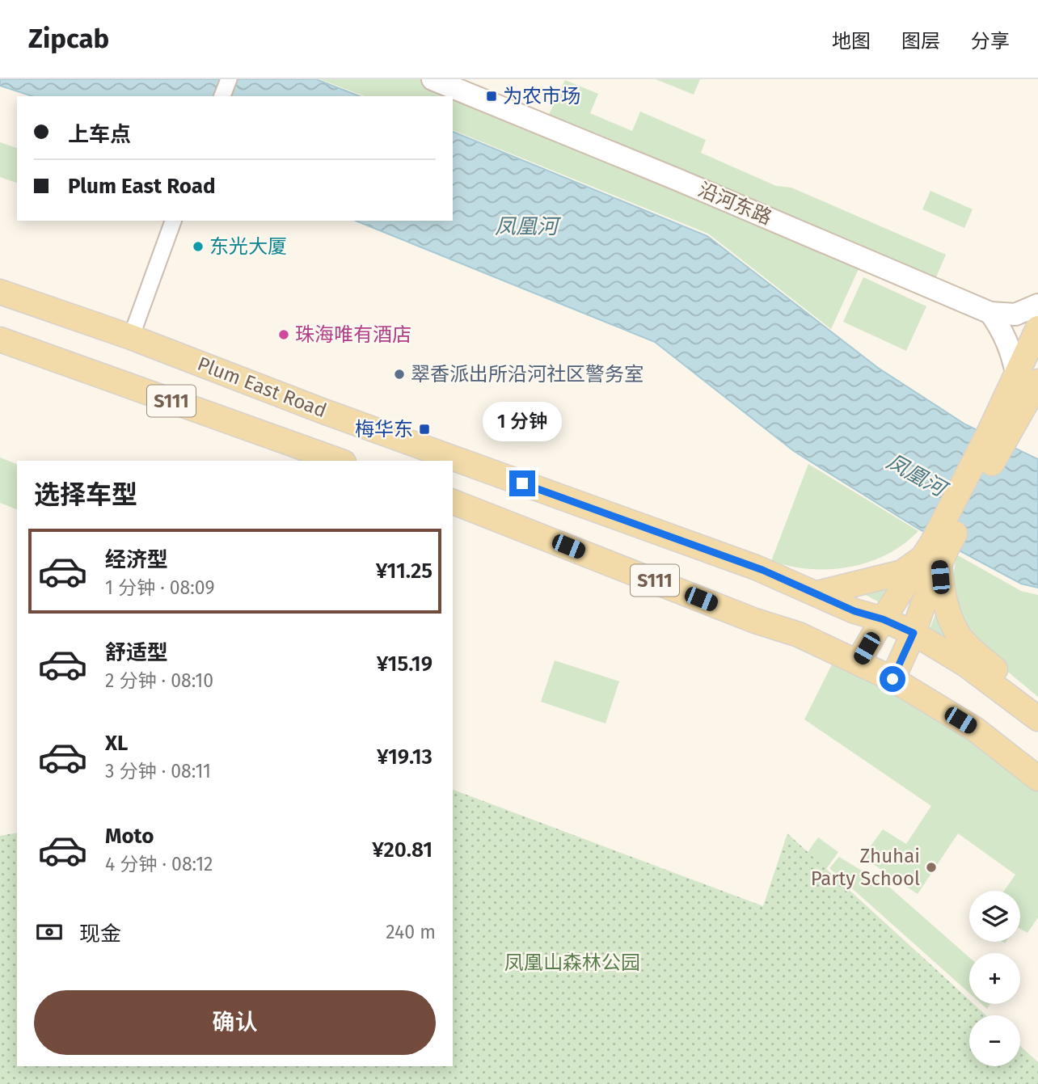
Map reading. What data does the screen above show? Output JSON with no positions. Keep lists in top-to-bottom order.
{
  "streets": {
    "main road": ["Plum East Road", "S111"],
    "street": ["沿河东路"]
  },
  "water": ["凤凰河"],
  "parks": ["凤凰山森林公园"],
  "places": {
    "transit": ["为农市场", "梅华东"],
    "other": [
      "东光大厦",
      "珠海唯有酒店",
      "翠香派出所沿河社区警务室",
      "Zhuhai Party School"
    ]
  },
  "page": {
    "header": "Zipcab",
    "nav": ["地图", "图层", "分享"],
    "banner": ["上车点", "Plum East Road"],
    "bubble": "1 分钟",
    "heading": "选择车型",
    "list": [
      {
        "name": "经济型",
        "note": "1 分钟 · 08:09",
        "value": "¥11.25"
      },
      {
        "name": "舒适型",
        "note": "2 分钟 · 08:10",
        "value": "¥15.19"
      },
      {
        "name": "XL",
        "note": "3 分钟 · 08:11",
        "value": "¥19.13"
      },
      {
        "name": "Moto",
        "note": "4 分钟 · 08:12",
        "value": "¥20.81"
      }
    ],
    "map_buttons": ["+", "−"],
    "pay": ["现金", "240 m"],
    "buttons": "确认"
  }
}
